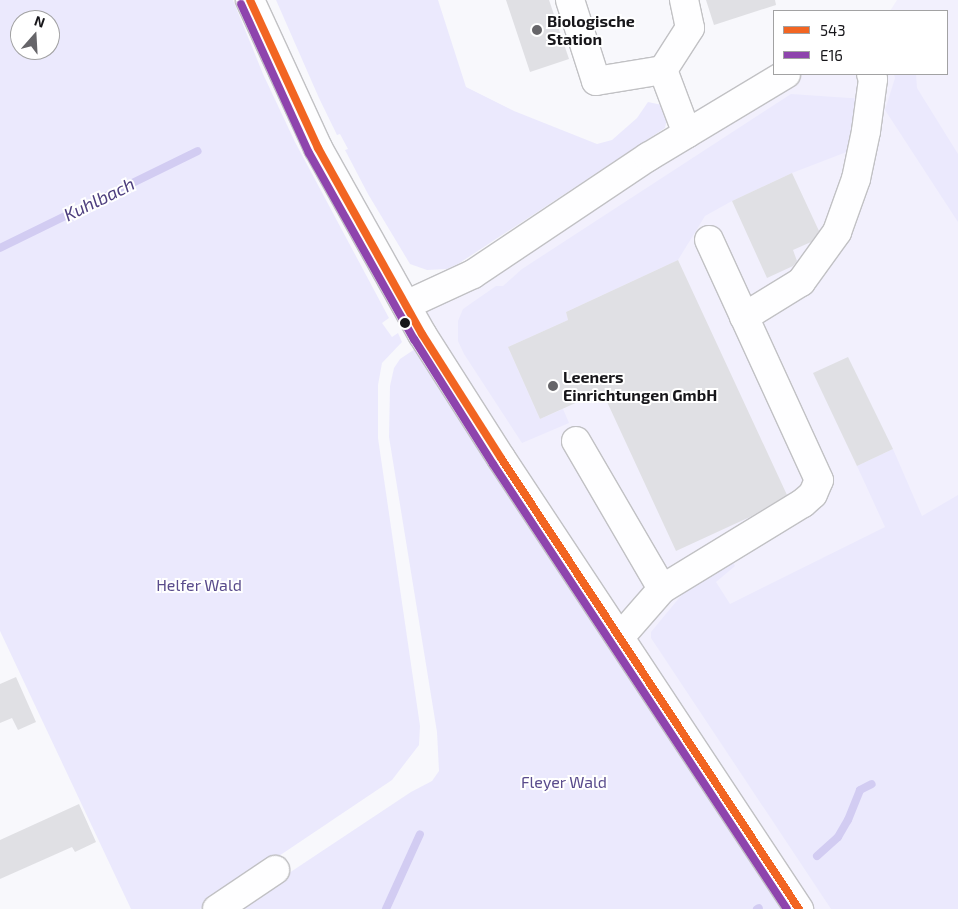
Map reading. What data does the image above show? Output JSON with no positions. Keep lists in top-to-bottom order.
{
  "water": ["Kuhlbach"],
  "parks": ["Helfer Wald", "Fleyer Wald"],
  "places": ["Biologische Station", "Leeners Einrichtungen GmbH"],
  "lines": ["transit line 543", "transit line E16"],
  "legend": ["543", "E16"],
  "north": "top"
}
